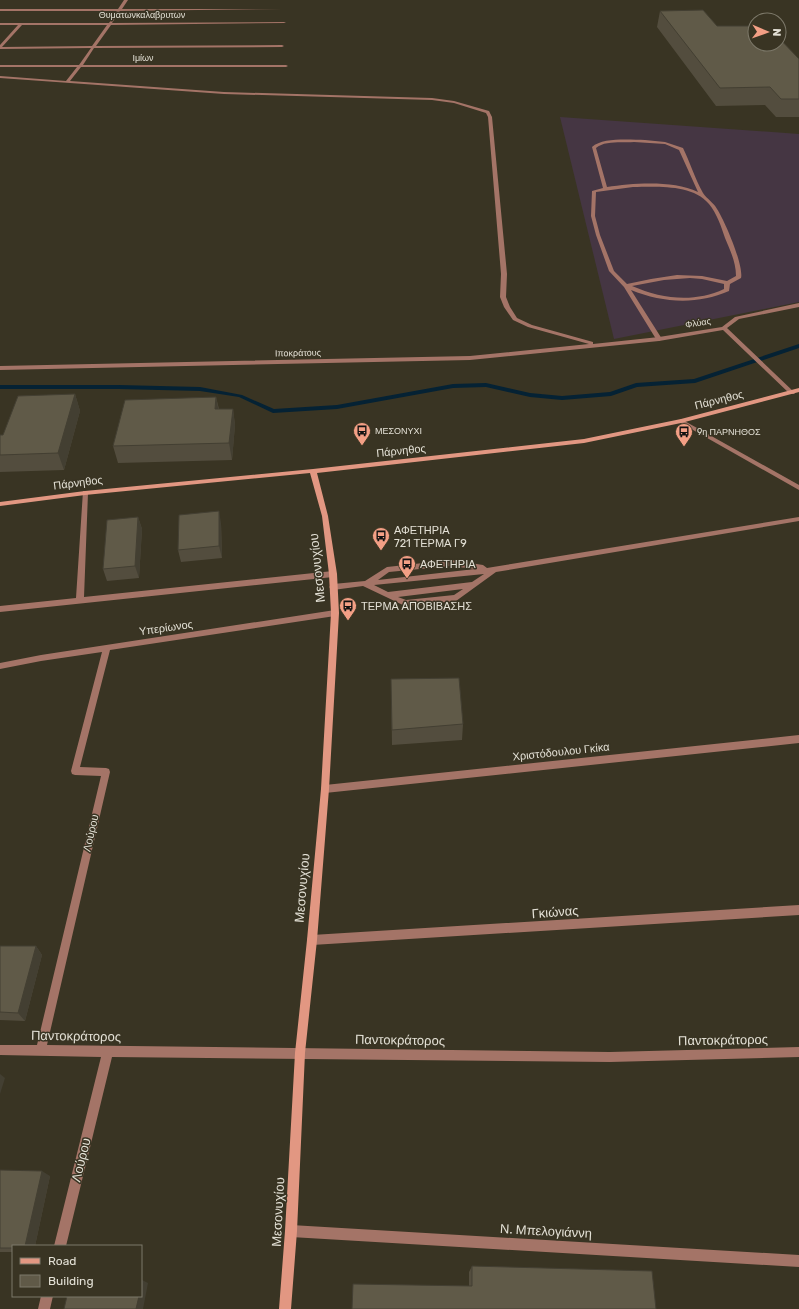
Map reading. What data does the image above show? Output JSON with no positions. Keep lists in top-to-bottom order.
{
  "streets": {
    "main road": ["Πάρνηθος", "Μεσονυχίου"],
    "street": [
      "Θυματωνκαλαβρυτων",
      "Ιμίων",
      "Φλύας",
      "Ιποκράτους",
      "Υπερίωνος",
      "Χριστόδουλου Γκίκα",
      "Λούρου",
      "Γκιώνας",
      "Παντοκράτορος",
      "Ν. Μπελογιάννη"
    ]
  },
  "crossings": [
    ["Φλύας", "Ιποκράτους"],
    ["Πάρνηθος", "Μεσονυχίου"],
    ["Μεσονυχίου", "Υπερίωνος"],
    ["Μεσονυχίου", "Χριστόδουλου Γκίκα"],
    ["Μεσονυχίου", "Γκιώνας"],
    ["Μεσονυχίου", "Παντοκράτορος"],
    ["Μεσονυχίου", "Ν. Μπελογιάννη"],
    ["Υπερίωνος", "Λούρου"],
    ["Λούρου", "Παντοκράτορος"]
  ],
  "places": {
    "bus stop": [
      "ΜΕΣΟΝΥΧΙ",
      "9η ΠΑΡΝΗΘΟΣ",
      "ΑΦΕΤΗΡΙΑ 721 ΤΕΡΜΑ Γ9",
      "ΑΦΕΤΗΡΙΑ",
      "ΤΕΡΜΑ ΑΠΟΒΙΒΑΣΗΣ"
    ]
  },
  "legend": ["Road", "Building"],
  "north": "right"
}
